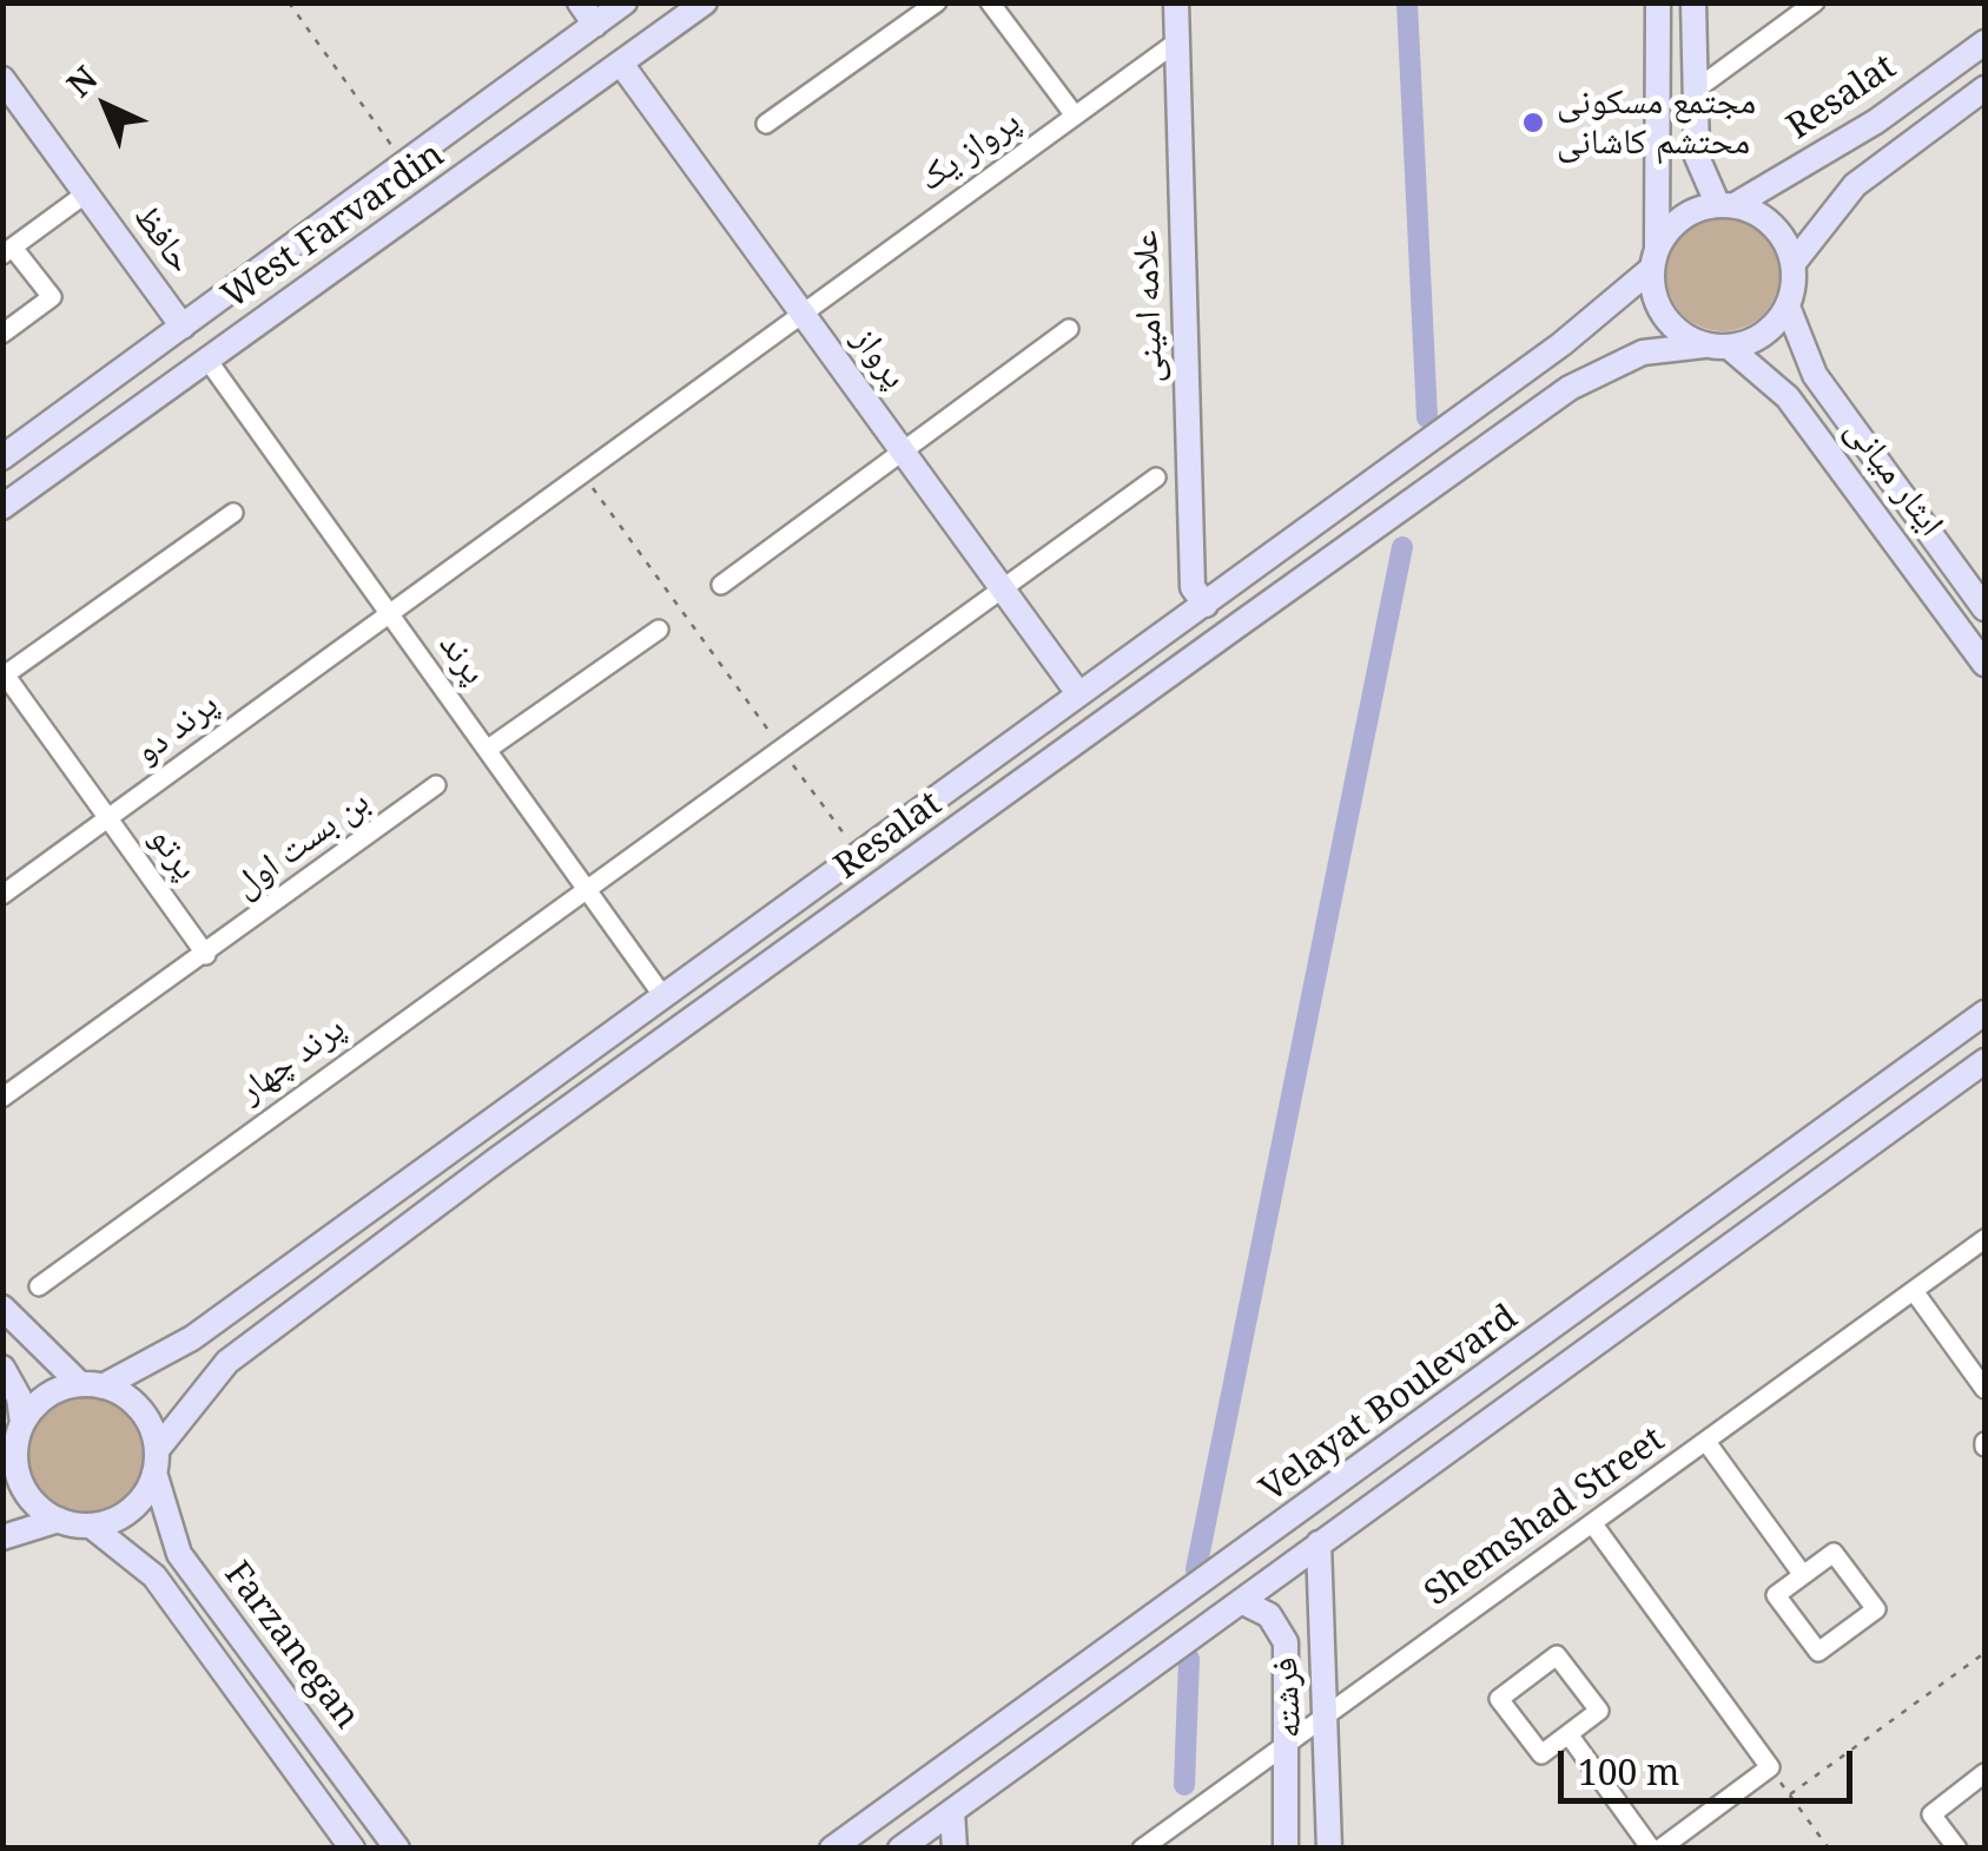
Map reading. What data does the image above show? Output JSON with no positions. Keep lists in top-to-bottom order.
{
  "streets": {
    "street": [
      "Resalat",
      "پرواز یک",
      "West Farvardin",
      "حافظ",
      "علامه امینی",
      "پرواز",
      "ایثار میانی",
      "پرند",
      "پرند دو",
      "بن بست اول",
      "پرتو",
      "پرند چهار",
      "Velayat Boulevard",
      "Shemshad Street",
      "Farzanegan",
      "فرشته"
    ]
  },
  "crossings": [
    ["Resalat", "علامه امینی"],
    ["Resalat", "پرواز"],
    ["Resalat", "ایثار میانی"],
    ["Resalat", "پرند"],
    ["Resalat", "Farzanegan"],
    ["پرواز یک", "علامه امینی"],
    ["پرواز یک", "پرواز"],
    ["پرواز یک", "پرند دو"],
    ["West Farvardin", "حافظ"],
    ["West Farvardin", "پرواز"],
    ["West Farvardin", "پرند"],
    ["پرواز", "پرند چهار"],
    ["پرند", "پرند دو"],
    ["پرند", "پرند چهار"],
    ["پرند دو", "پرتو"],
    ["بن بست اول", "پرتو"],
    ["Velayat Boulevard", "فرشته"],
    ["Shemshad Street", "فرشته"]
  ],
  "places": ["مجتمع مسکونی محتشم کاشانی"],
  "scale_bar": "100 m",
  "north": "top left"
}
